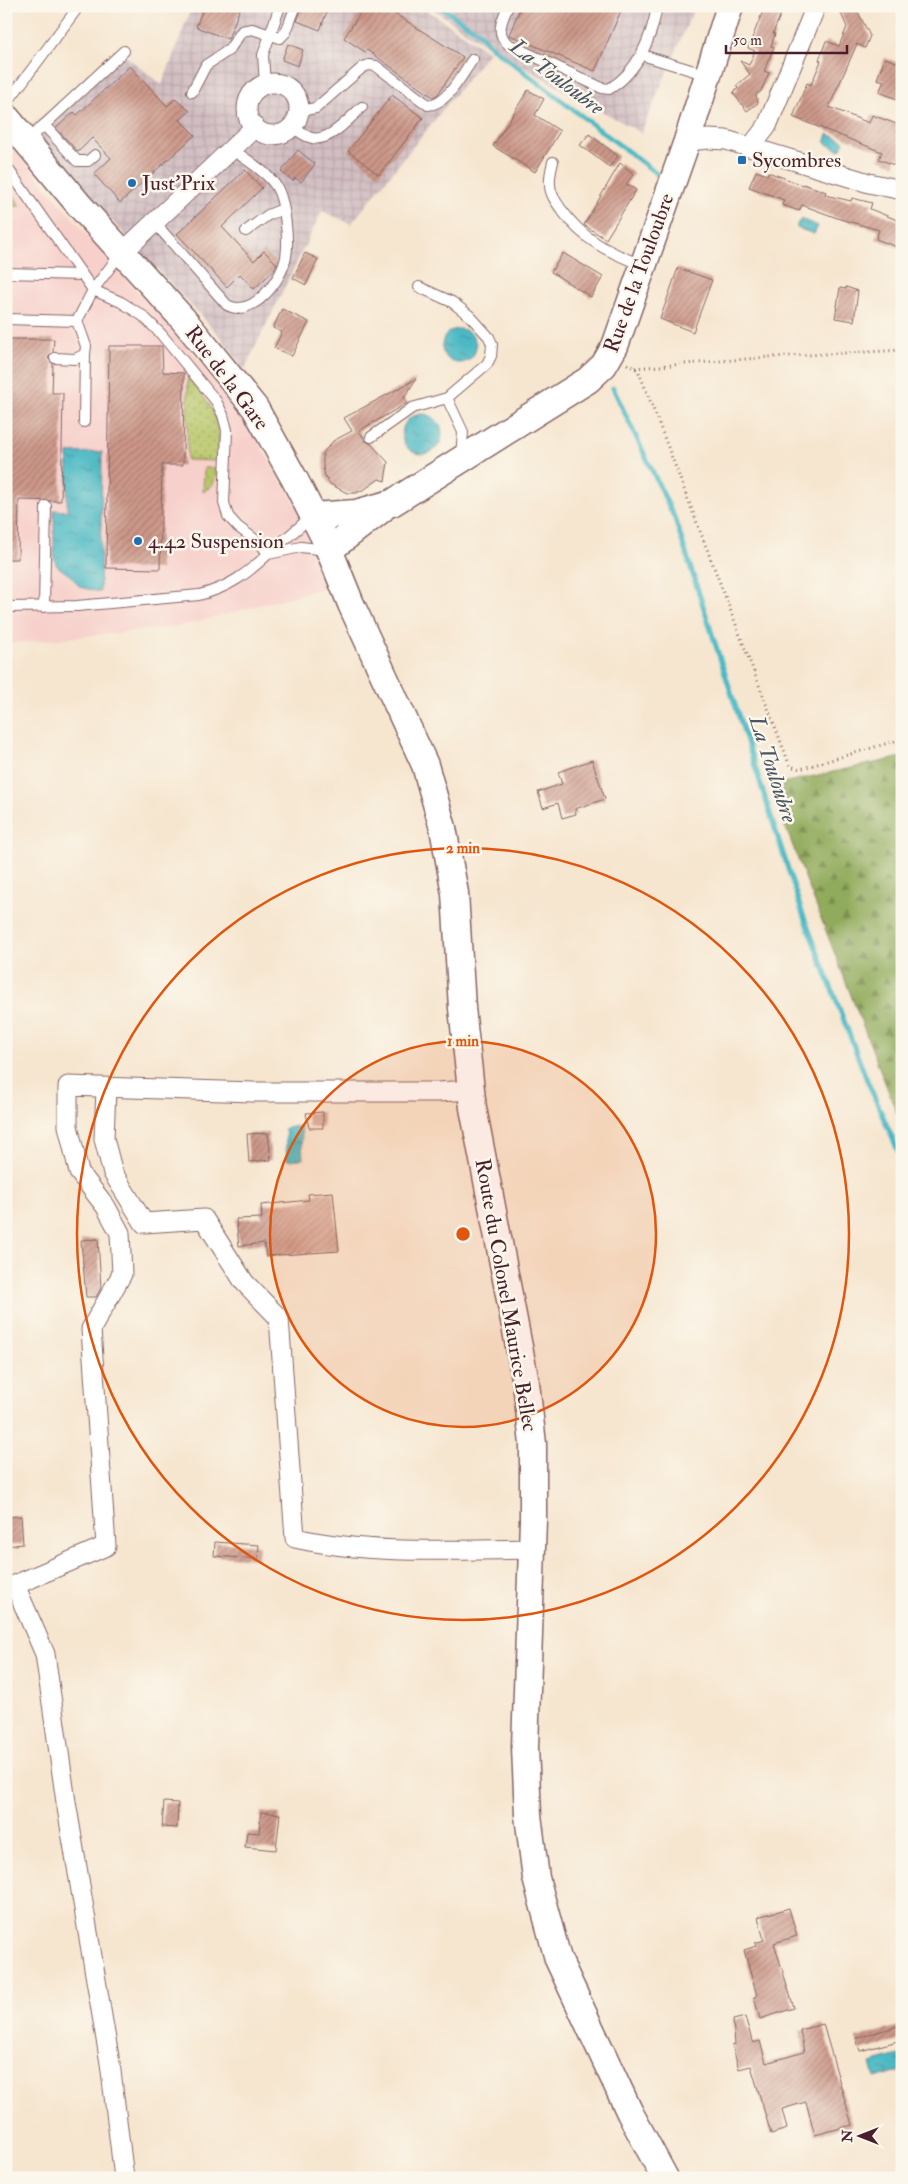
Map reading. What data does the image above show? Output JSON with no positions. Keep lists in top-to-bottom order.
{
  "streets": {
    "main road": ["Rue de la Touloubre", "Rue de la Gare", "Route du Colonel Maurice Bellec"]
  },
  "crossings": [
    ["Rue de la Touloubre", "Rue de la Gare"],
    ["Rue de la Gare", "Route du Colonel Maurice Bellec"]
  ],
  "water": ["La Touloubre"],
  "places": {
    "transit": ["Sycombres"],
    "other": ["Just’Prix", "4.42 Suspension"]
  },
  "scale_bar": "50 m",
  "north": "left",
  "rings": ["2 min", "1 min"]
}
